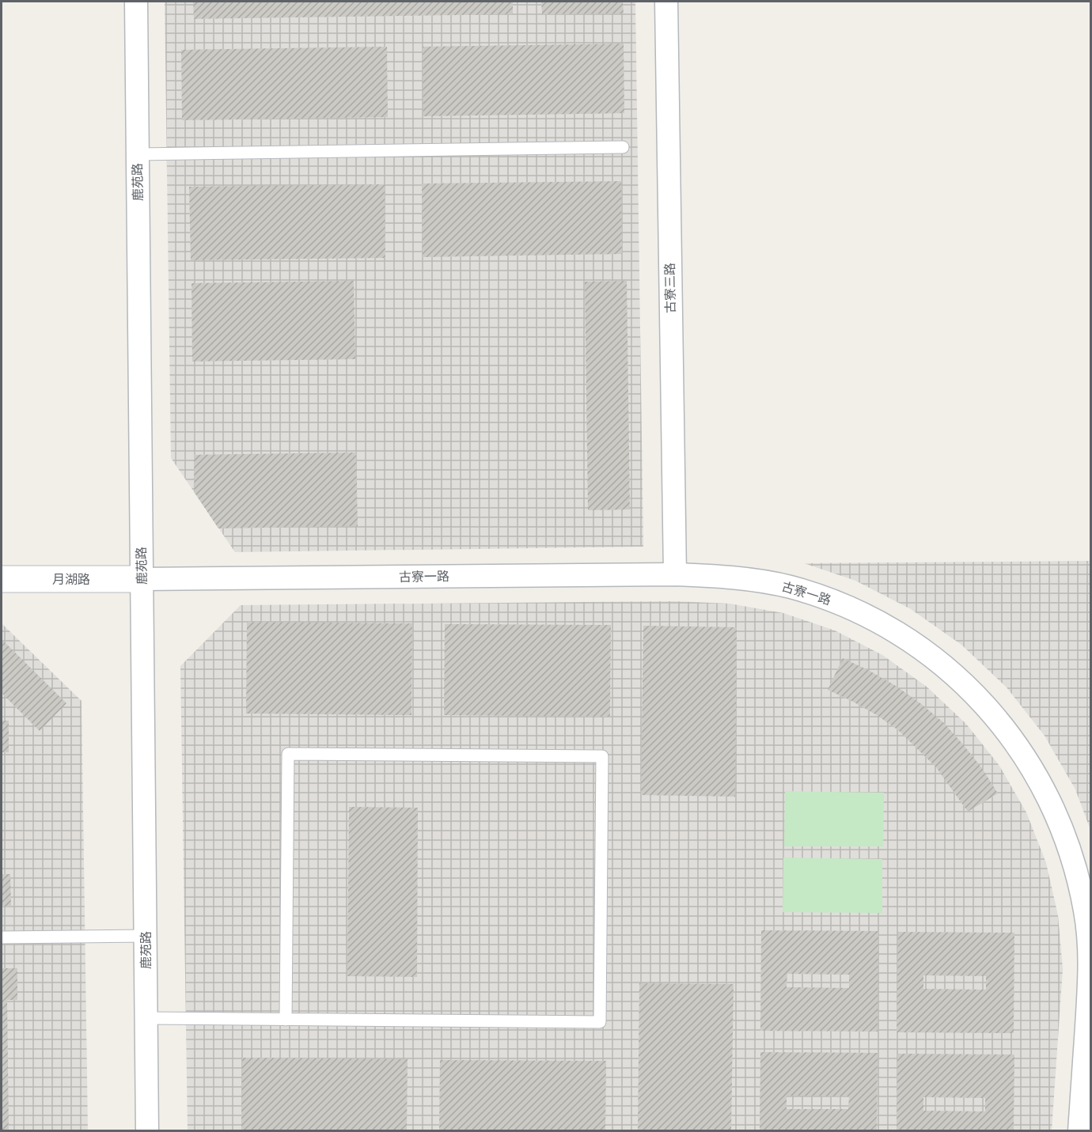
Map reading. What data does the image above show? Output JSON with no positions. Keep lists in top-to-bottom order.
{
  "streets": {
    "street": [
      "鹿苑路",
      "古寮三路",
      "古寮一路",
      "月湖路"
    ]
  },
  "crossings": [
    ["鹿苑路", "古寮一路"],
    ["鹿苑路", "月湖路"],
    ["古寮三路", "古寮一路"],
    ["古寮一路", "月湖路"]
  ]
}
